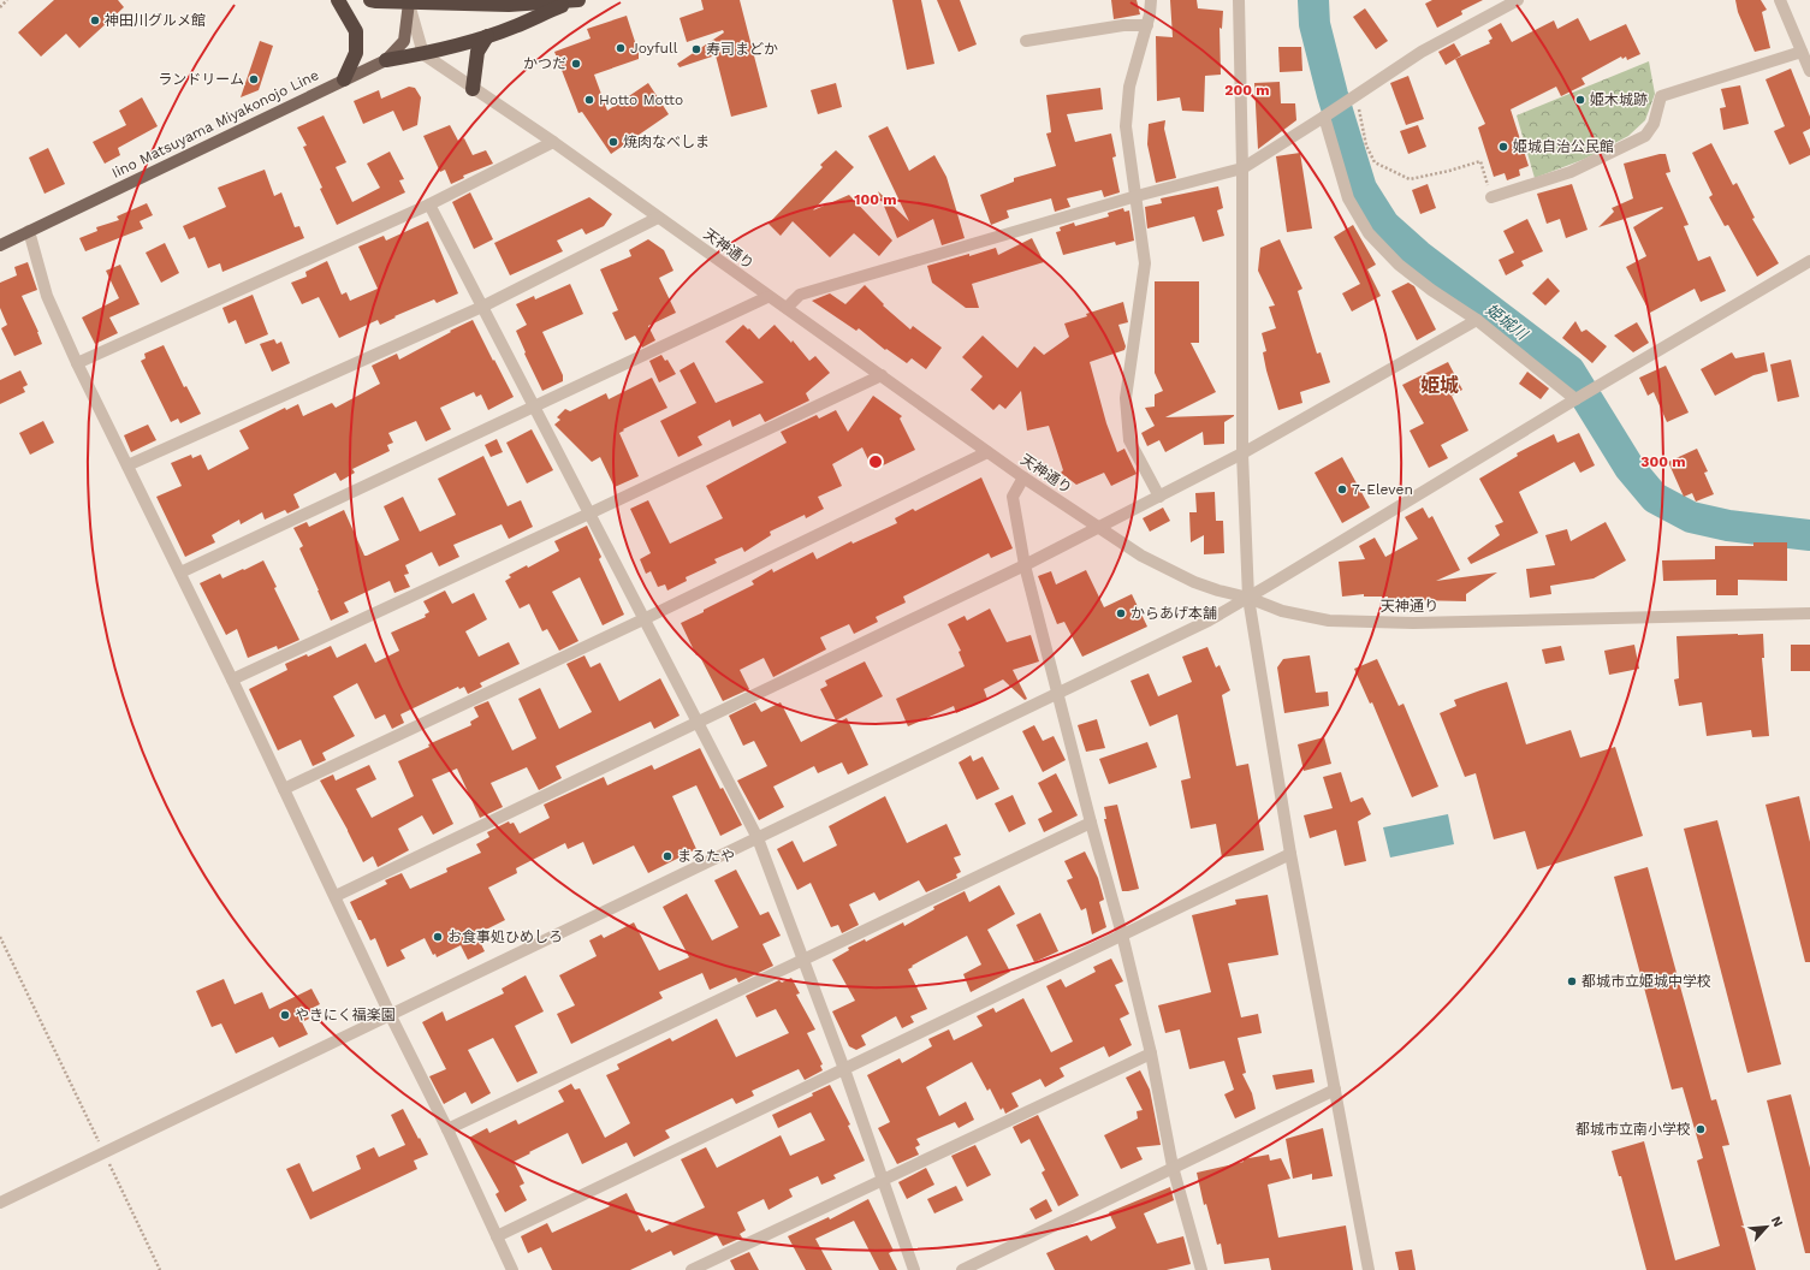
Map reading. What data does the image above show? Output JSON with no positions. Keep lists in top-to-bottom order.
{
  "streets": {
    "main road": ["Iino Matsuyama Miyakonojo Line"],
    "street": ["天神通り"]
  },
  "districts": ["姫城"],
  "water": ["姫城川"],
  "places": [
    "神田川グルメ館",
    "Joyfull",
    "寿司まどか",
    "かつだ",
    "ランドリーム",
    "Hotto Motto",
    "姫木城跡",
    "焼肉なべしま",
    "姫城自治公民館",
    "7-Eleven",
    "からあげ本舗",
    "まるたや",
    "お食事処ひめしろ",
    "都城市立姫城中学校",
    "やきにく福楽園",
    "都城市立南小学校"
  ],
  "north": "top right",
  "rings": ["200 m", "100 m", "300 m"]
}
